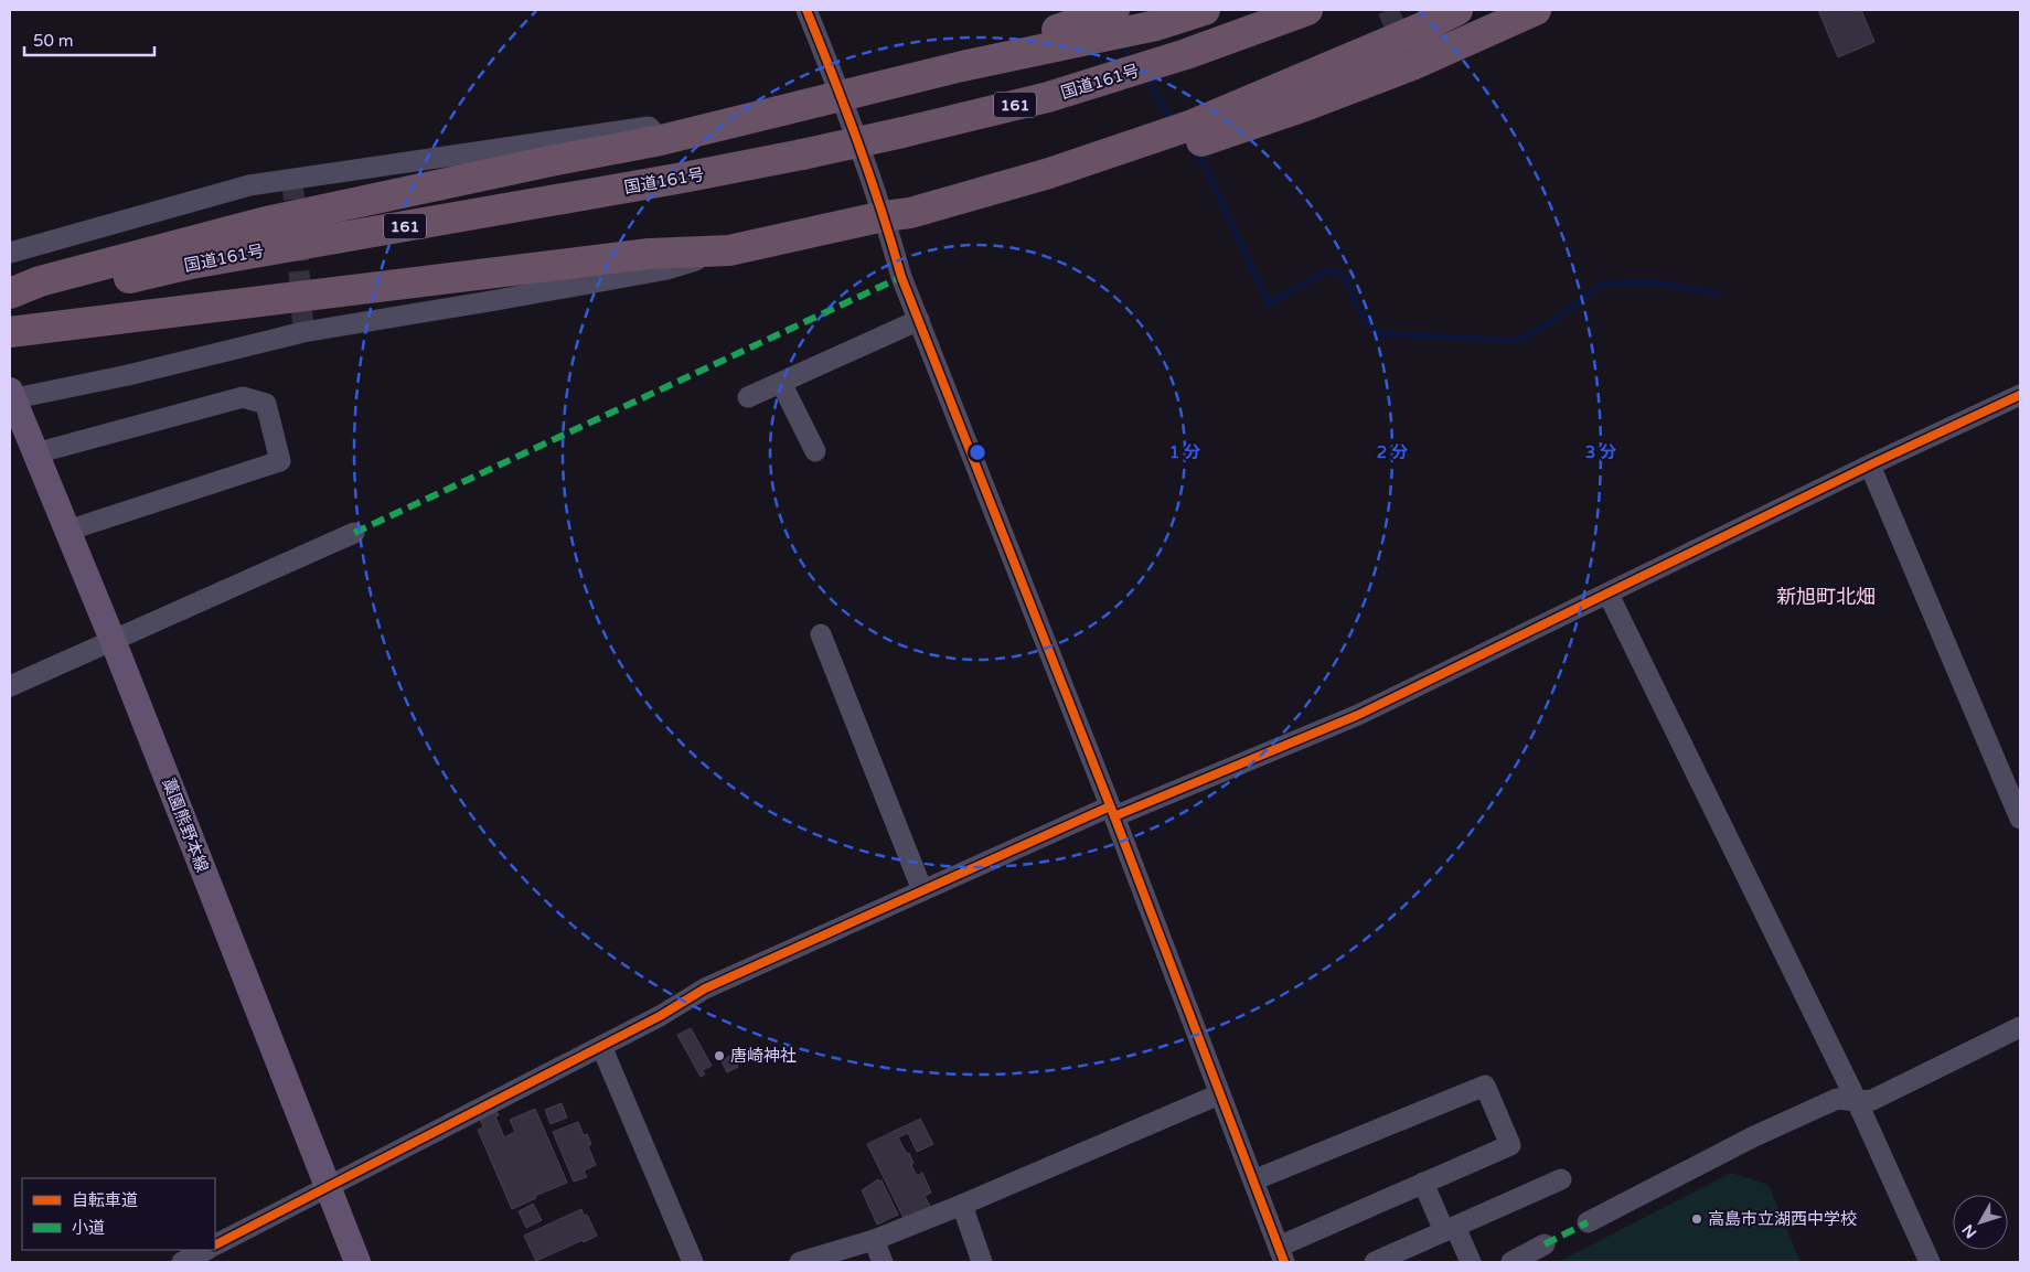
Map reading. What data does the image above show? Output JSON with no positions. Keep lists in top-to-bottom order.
{
  "streets": {
    "highway": ["国道161号", "161"],
    "main road": ["藁園熊野本線"]
  },
  "districts": ["新旭町北畑"],
  "places": ["唐崎神社", "高島市立湖西中学校"],
  "legend": ["自転車道", "小道"],
  "scale_bar": "50 m",
  "north": "bottom left",
  "rings": ["1 分", "2 分", "3 分"]
}
